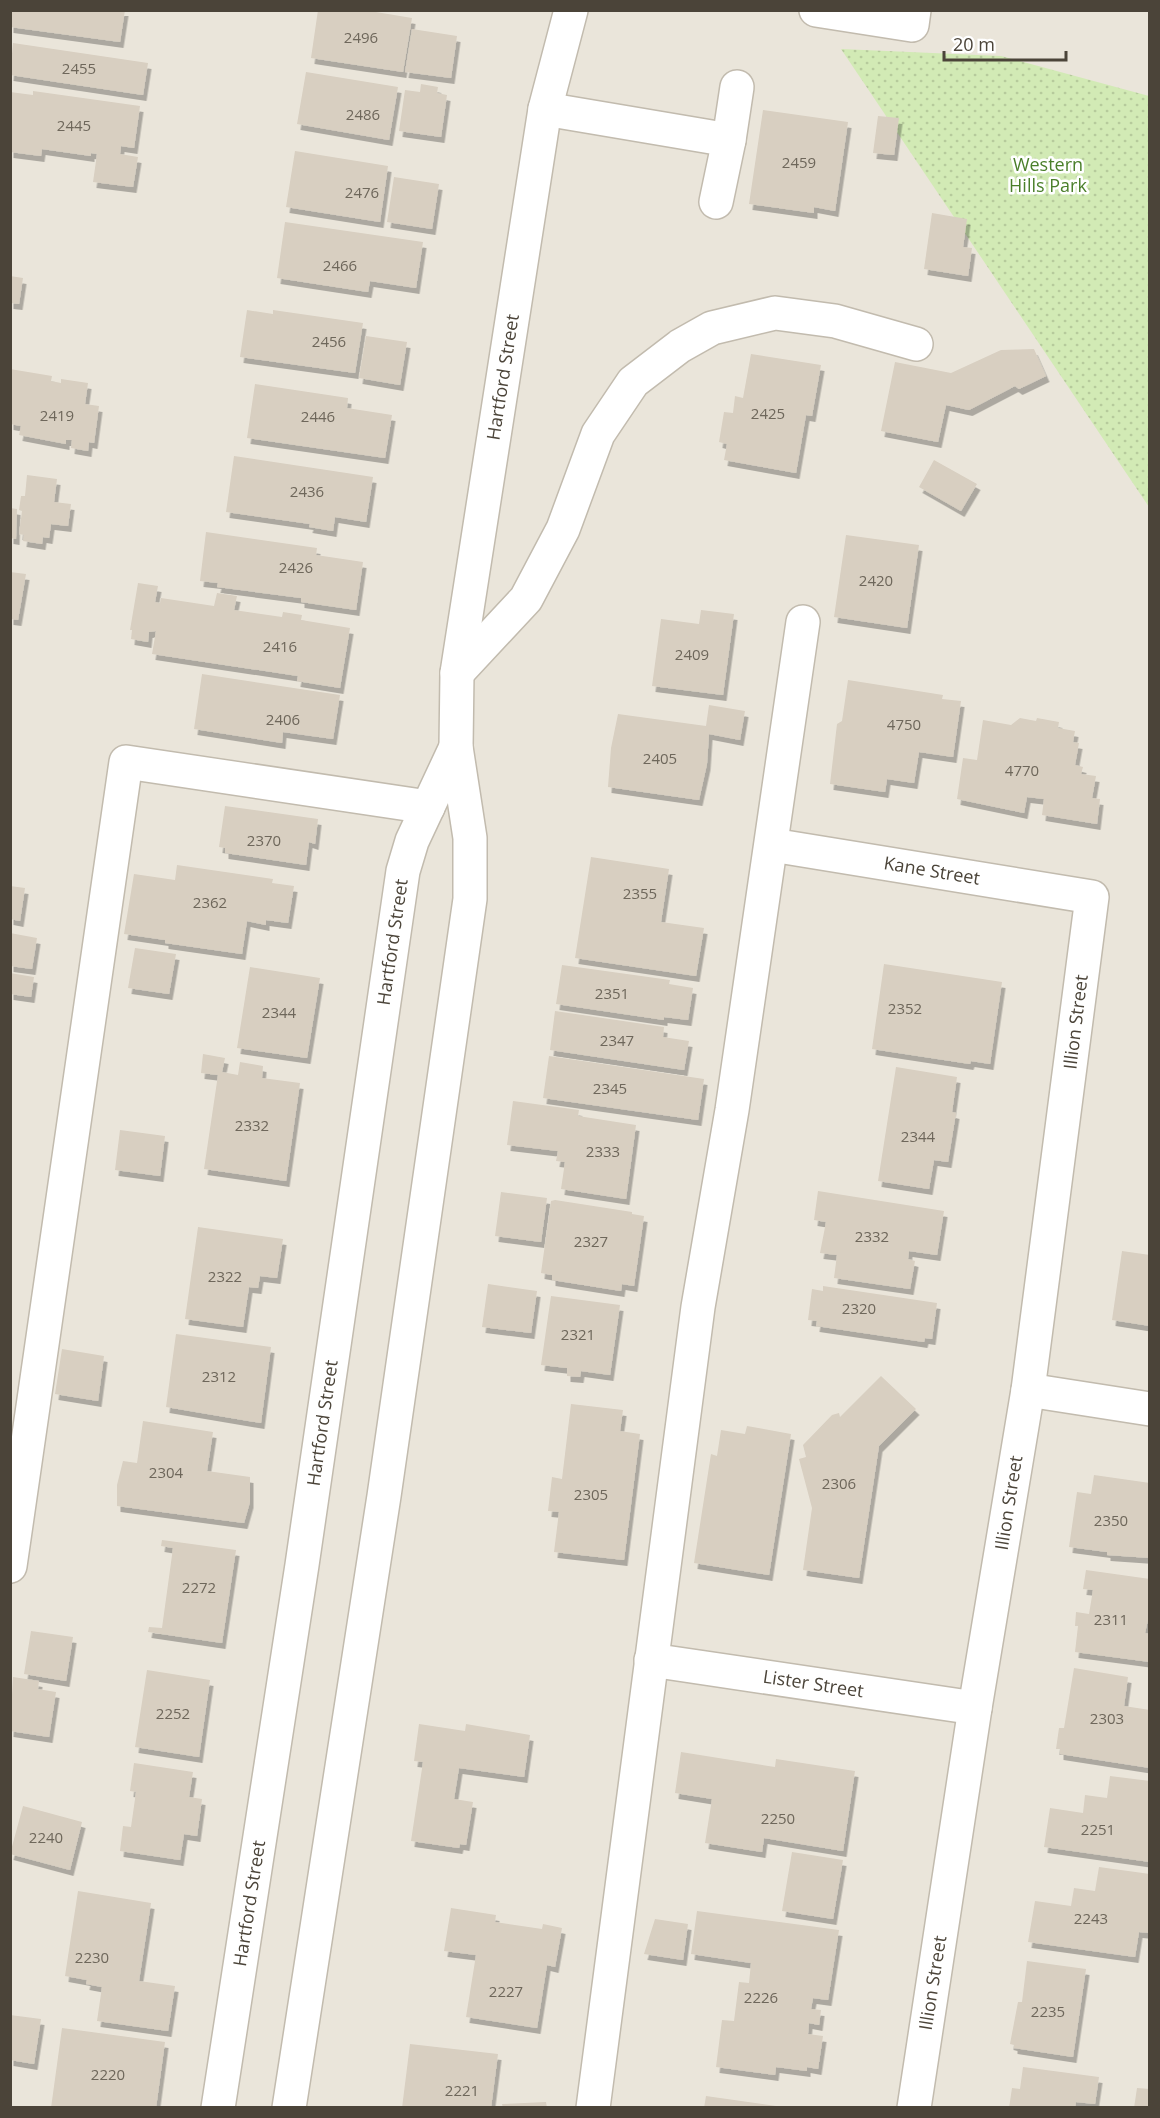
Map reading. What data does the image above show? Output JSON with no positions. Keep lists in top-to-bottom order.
{
  "streets": {
    "street": [
      "Hartford Street",
      "Kane Street",
      "Illion Street",
      "Lister Street"
    ]
  },
  "crossings": [
    ["Kane Street", "Illion Street"],
    ["Illion Street", "Lister Street"]
  ],
  "parks": ["Western Hills Park"],
  "house_numbers": [
    "2496",
    "2455",
    "2486",
    "2445",
    "2459",
    "2476",
    "2466",
    "2456",
    "2425",
    "2419",
    "2446",
    "2436",
    "2426",
    "2420",
    "2416",
    "2409",
    "2406",
    "4750",
    "2405",
    "4770",
    "2370",
    "2355",
    "2362",
    "2351",
    "2352",
    "2344",
    "2347",
    "2345",
    "2332",
    "2344",
    "2333",
    "2332",
    "2327",
    "2322",
    "2320",
    "2321",
    "2312",
    "2304",
    "2306",
    "2305",
    "2350",
    "2272",
    "2311",
    "2252",
    "2303",
    "2250",
    "2251",
    "2240",
    "2243",
    "2230",
    "2227",
    "2226",
    "2235",
    "2220",
    "2221"
  ],
  "scale_bar": "20 m"
}
